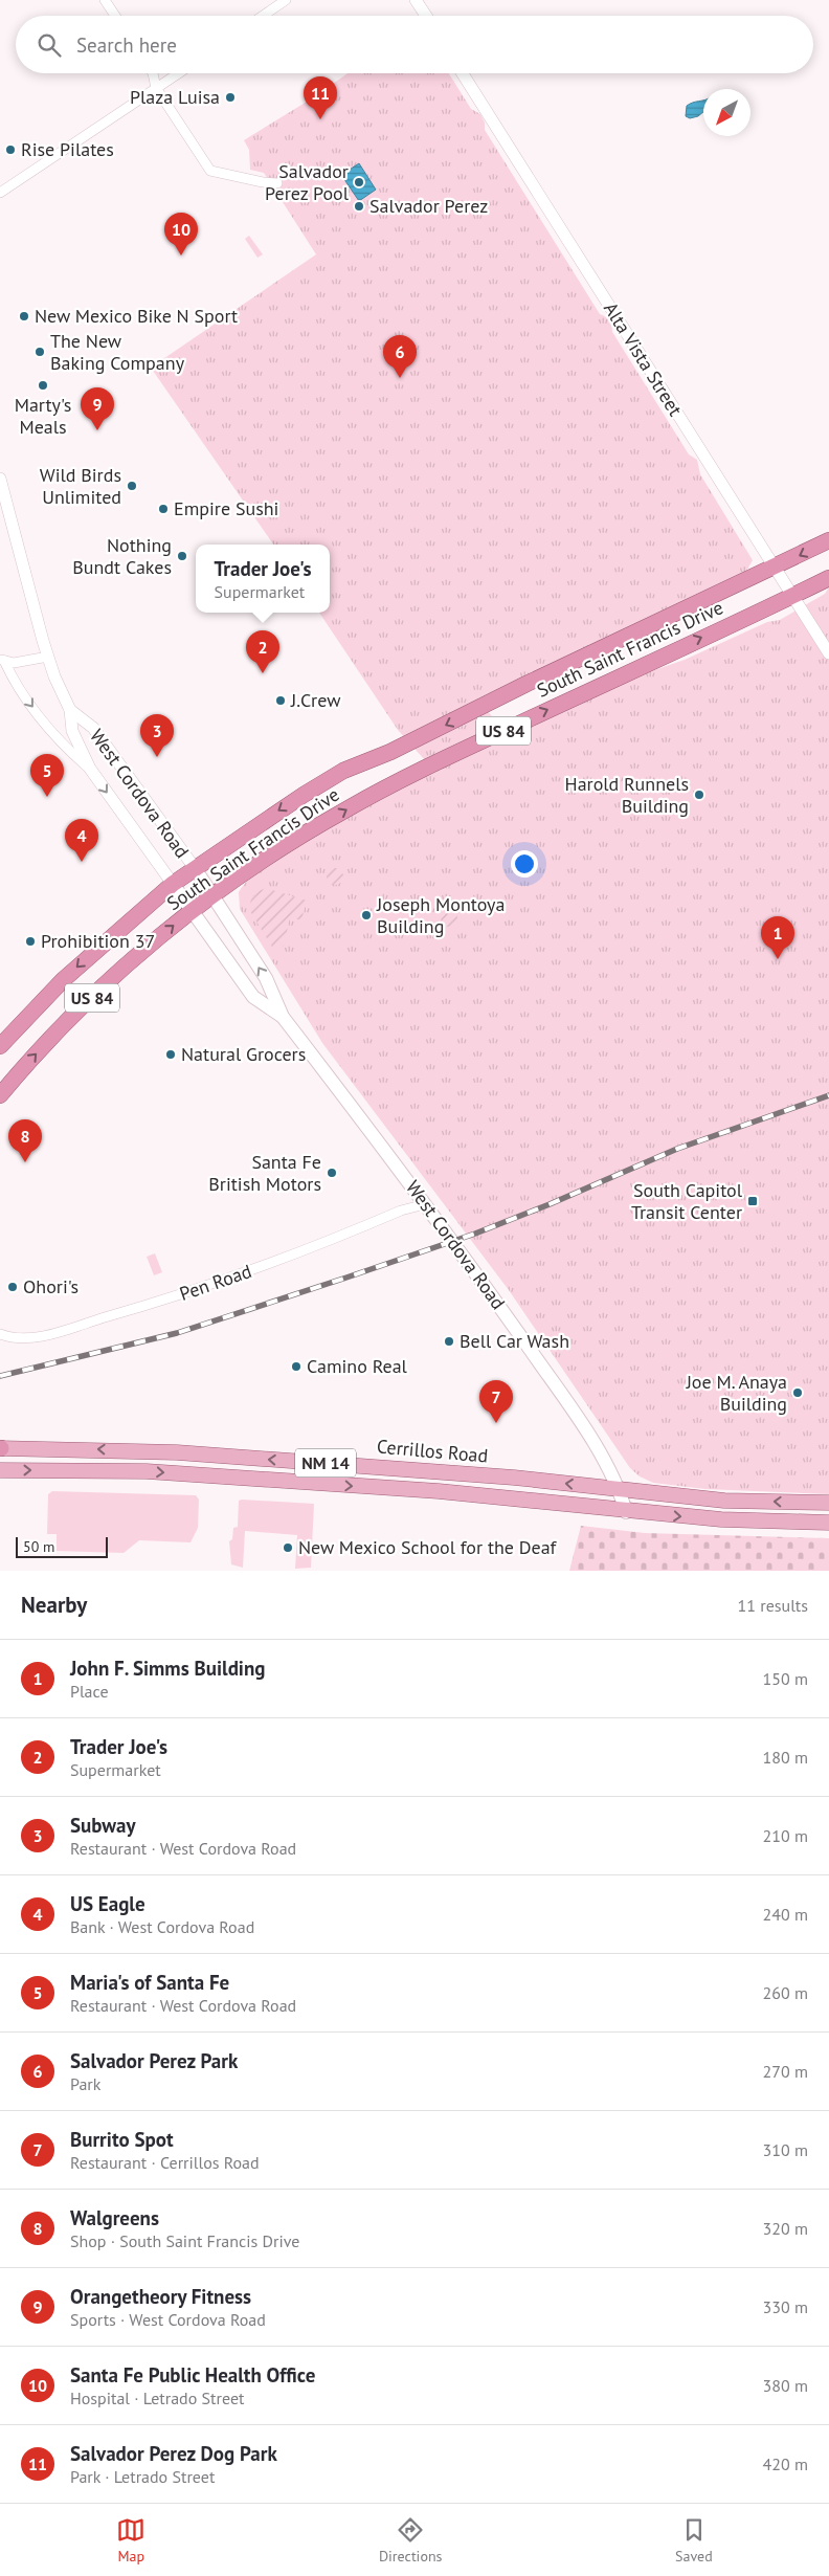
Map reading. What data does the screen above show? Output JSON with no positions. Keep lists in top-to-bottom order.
{
  "streets": {
    "highway": ["South Saint Francis Drive", "US 84"],
    "main road": ["West Cordova Road", "Cerrillos Road", "NM 14"],
    "street": ["Alta Vista Street", "Pen Road"]
  },
  "crossings": [
    ["Alta Vista Street", "South Saint Francis Drive"],
    ["South Saint Francis Drive", "West Cordova Road"],
    ["West Cordova Road", "Pen Road"],
    ["West Cordova Road", "Cerrillos Road"],
    ["West Cordova Road", "NM 14"]
  ],
  "places": {
    "other": [
      "Plaza Luisa",
      "Rise Pilates",
      "Salvador Perez Pool",
      "Salvador Perez",
      "New Mexico Bike N Sport",
      "The New Baking Company",
      "Marty's Meals",
      "Wild Birds Unlimited",
      "Empire Sushi",
      "Nothing Bundt Cakes",
      "J.Crew",
      "Harold Runnels Building",
      "Joseph Montoya Building",
      "Prohibition 37",
      "Natural Grocers",
      "Santa Fe British Motors",
      "Ohori's",
      "Bell Car Wash",
      "Camino Real",
      "Joe M. Anaya Building",
      "New Mexico School for the Deaf"
    ],
    "transit": ["South Capitol Transit Center"]
  },
  "scale_bar": "50 m",
  "north": "bottom left",
  "page": {
    "search": "Search here",
    "pins": [
      "11",
      "10",
      "6",
      "9",
      "2",
      "3",
      "5",
      "4",
      "1",
      "8",
      "7"
    ],
    "popup": ["Trader Joe's", "Supermarket"],
    "scale": "50 m",
    "heading": ["Nearby", "11 results"],
    "list": [
      {
        "mark": "1",
        "name": "John F. Simms Building",
        "note": "Place",
        "value": "150 m"
      },
      {
        "mark": "2",
        "name": "Trader Joe's",
        "note": "Supermarket",
        "value": "180 m"
      },
      {
        "mark": "3",
        "name": "Subway",
        "note": "Restaurant · West Cordova Road",
        "value": "210 m"
      },
      {
        "mark": "4",
        "name": "US Eagle",
        "note": "Bank · West Cordova Road",
        "value": "240 m"
      },
      {
        "mark": "5",
        "name": "Maria's of Santa Fe",
        "note": "Restaurant · West Cordova Road",
        "value": "260 m"
      },
      {
        "mark": "6",
        "name": "Salvador Perez Park",
        "note": "Park",
        "value": "270 m"
      },
      {
        "mark": "7",
        "name": "Burrito Spot",
        "note": "Restaurant · Cerrillos Road",
        "value": "310 m"
      },
      {
        "mark": "8",
        "name": "Walgreens",
        "note": "Shop · South Saint Francis Drive",
        "value": "320 m"
      },
      {
        "mark": "9",
        "name": "Orangetheory Fitness",
        "note": "Sports · West Cordova Road",
        "value": "330 m"
      },
      {
        "mark": "10",
        "name": "Santa Fe Public Health Office",
        "note": "Hospital · Letrado Street",
        "value": "380 m"
      },
      {
        "mark": "11",
        "name": "Salvador Perez Dog Park",
        "note": "Park · Letrado Street",
        "value": "420 m"
      }
    ],
    "nav": ["Map", "Directions", "Saved"]
  }
}
